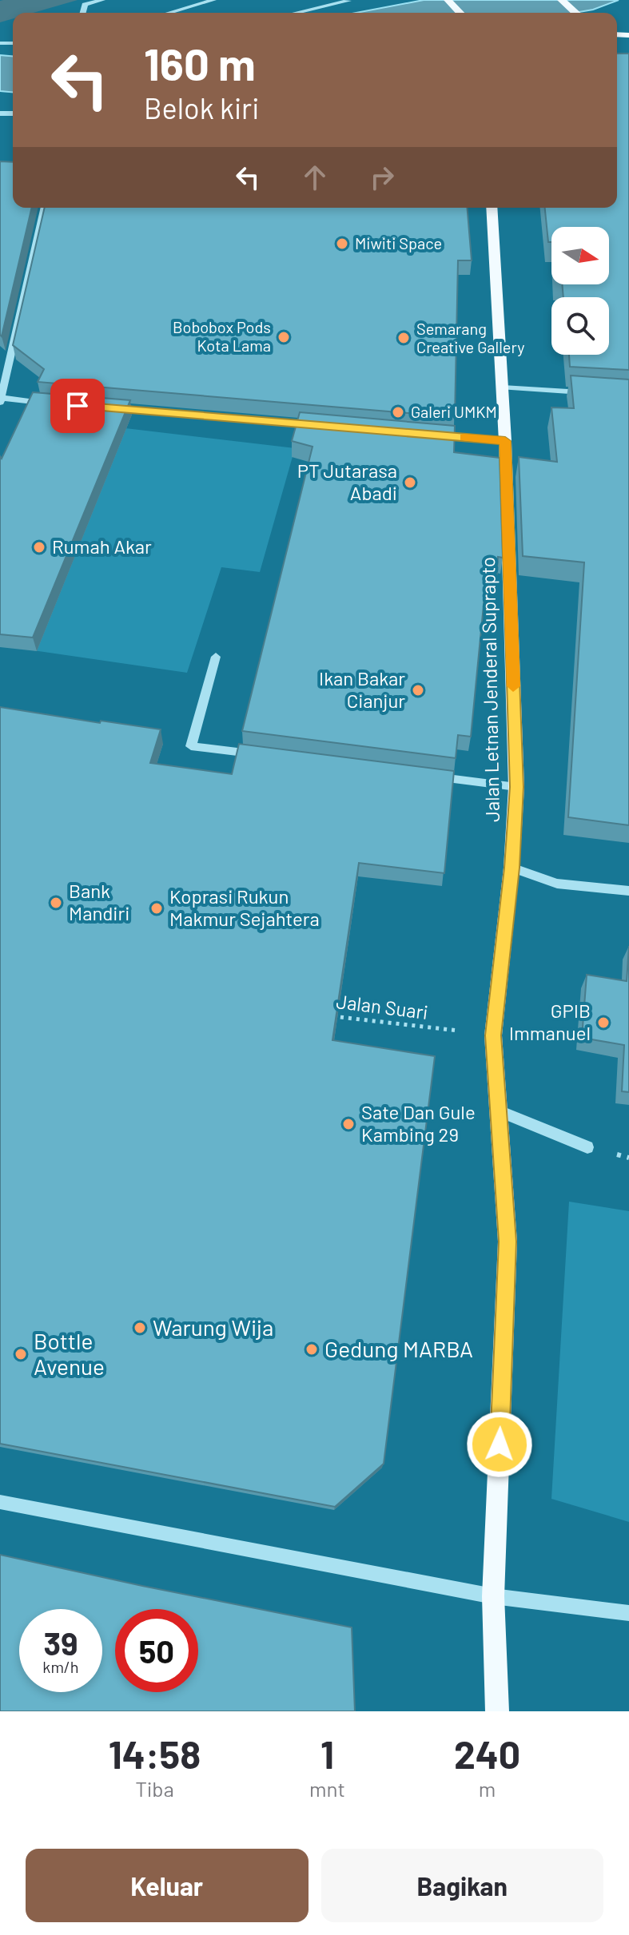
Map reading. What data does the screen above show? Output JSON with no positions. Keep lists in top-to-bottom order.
{
  "streets": {
    "main road": ["Jalan Letnan Jenderal Suprapto"],
    "path": ["Jalan Suari"]
  },
  "crossings": [
    ["Jalan Letnan Jenderal Suprapto", "Jalan Suari"]
  ],
  "places": [
    "Miwiti Space",
    "Bobobox Pods Kota Lama",
    "Semarang Creative Gallery",
    "Galeri UMKM",
    "PT Jutarasa Abadi",
    "Rumah Akar",
    "Ikan Bakar Cianjur",
    "Bank Mandiri",
    "Koprasi Rukun Makmur Sejahtera",
    "GPIB Immanuel",
    "Sate Dan Gule Kambing 29",
    "Warung Wija",
    "Gedung MARBA",
    "Bottle Avenue"
  ],
  "north": "right",
  "page": {
    "turn": ["160 m", "Belok kiri"],
    "speed": "39 km/h",
    "limit": "50",
    "eta": [
      "14:58",
      "Tiba",
      "1",
      "mnt",
      "240",
      "m"
    ],
    "buttons": ["Keluar", "Bagikan"]
  }
}
